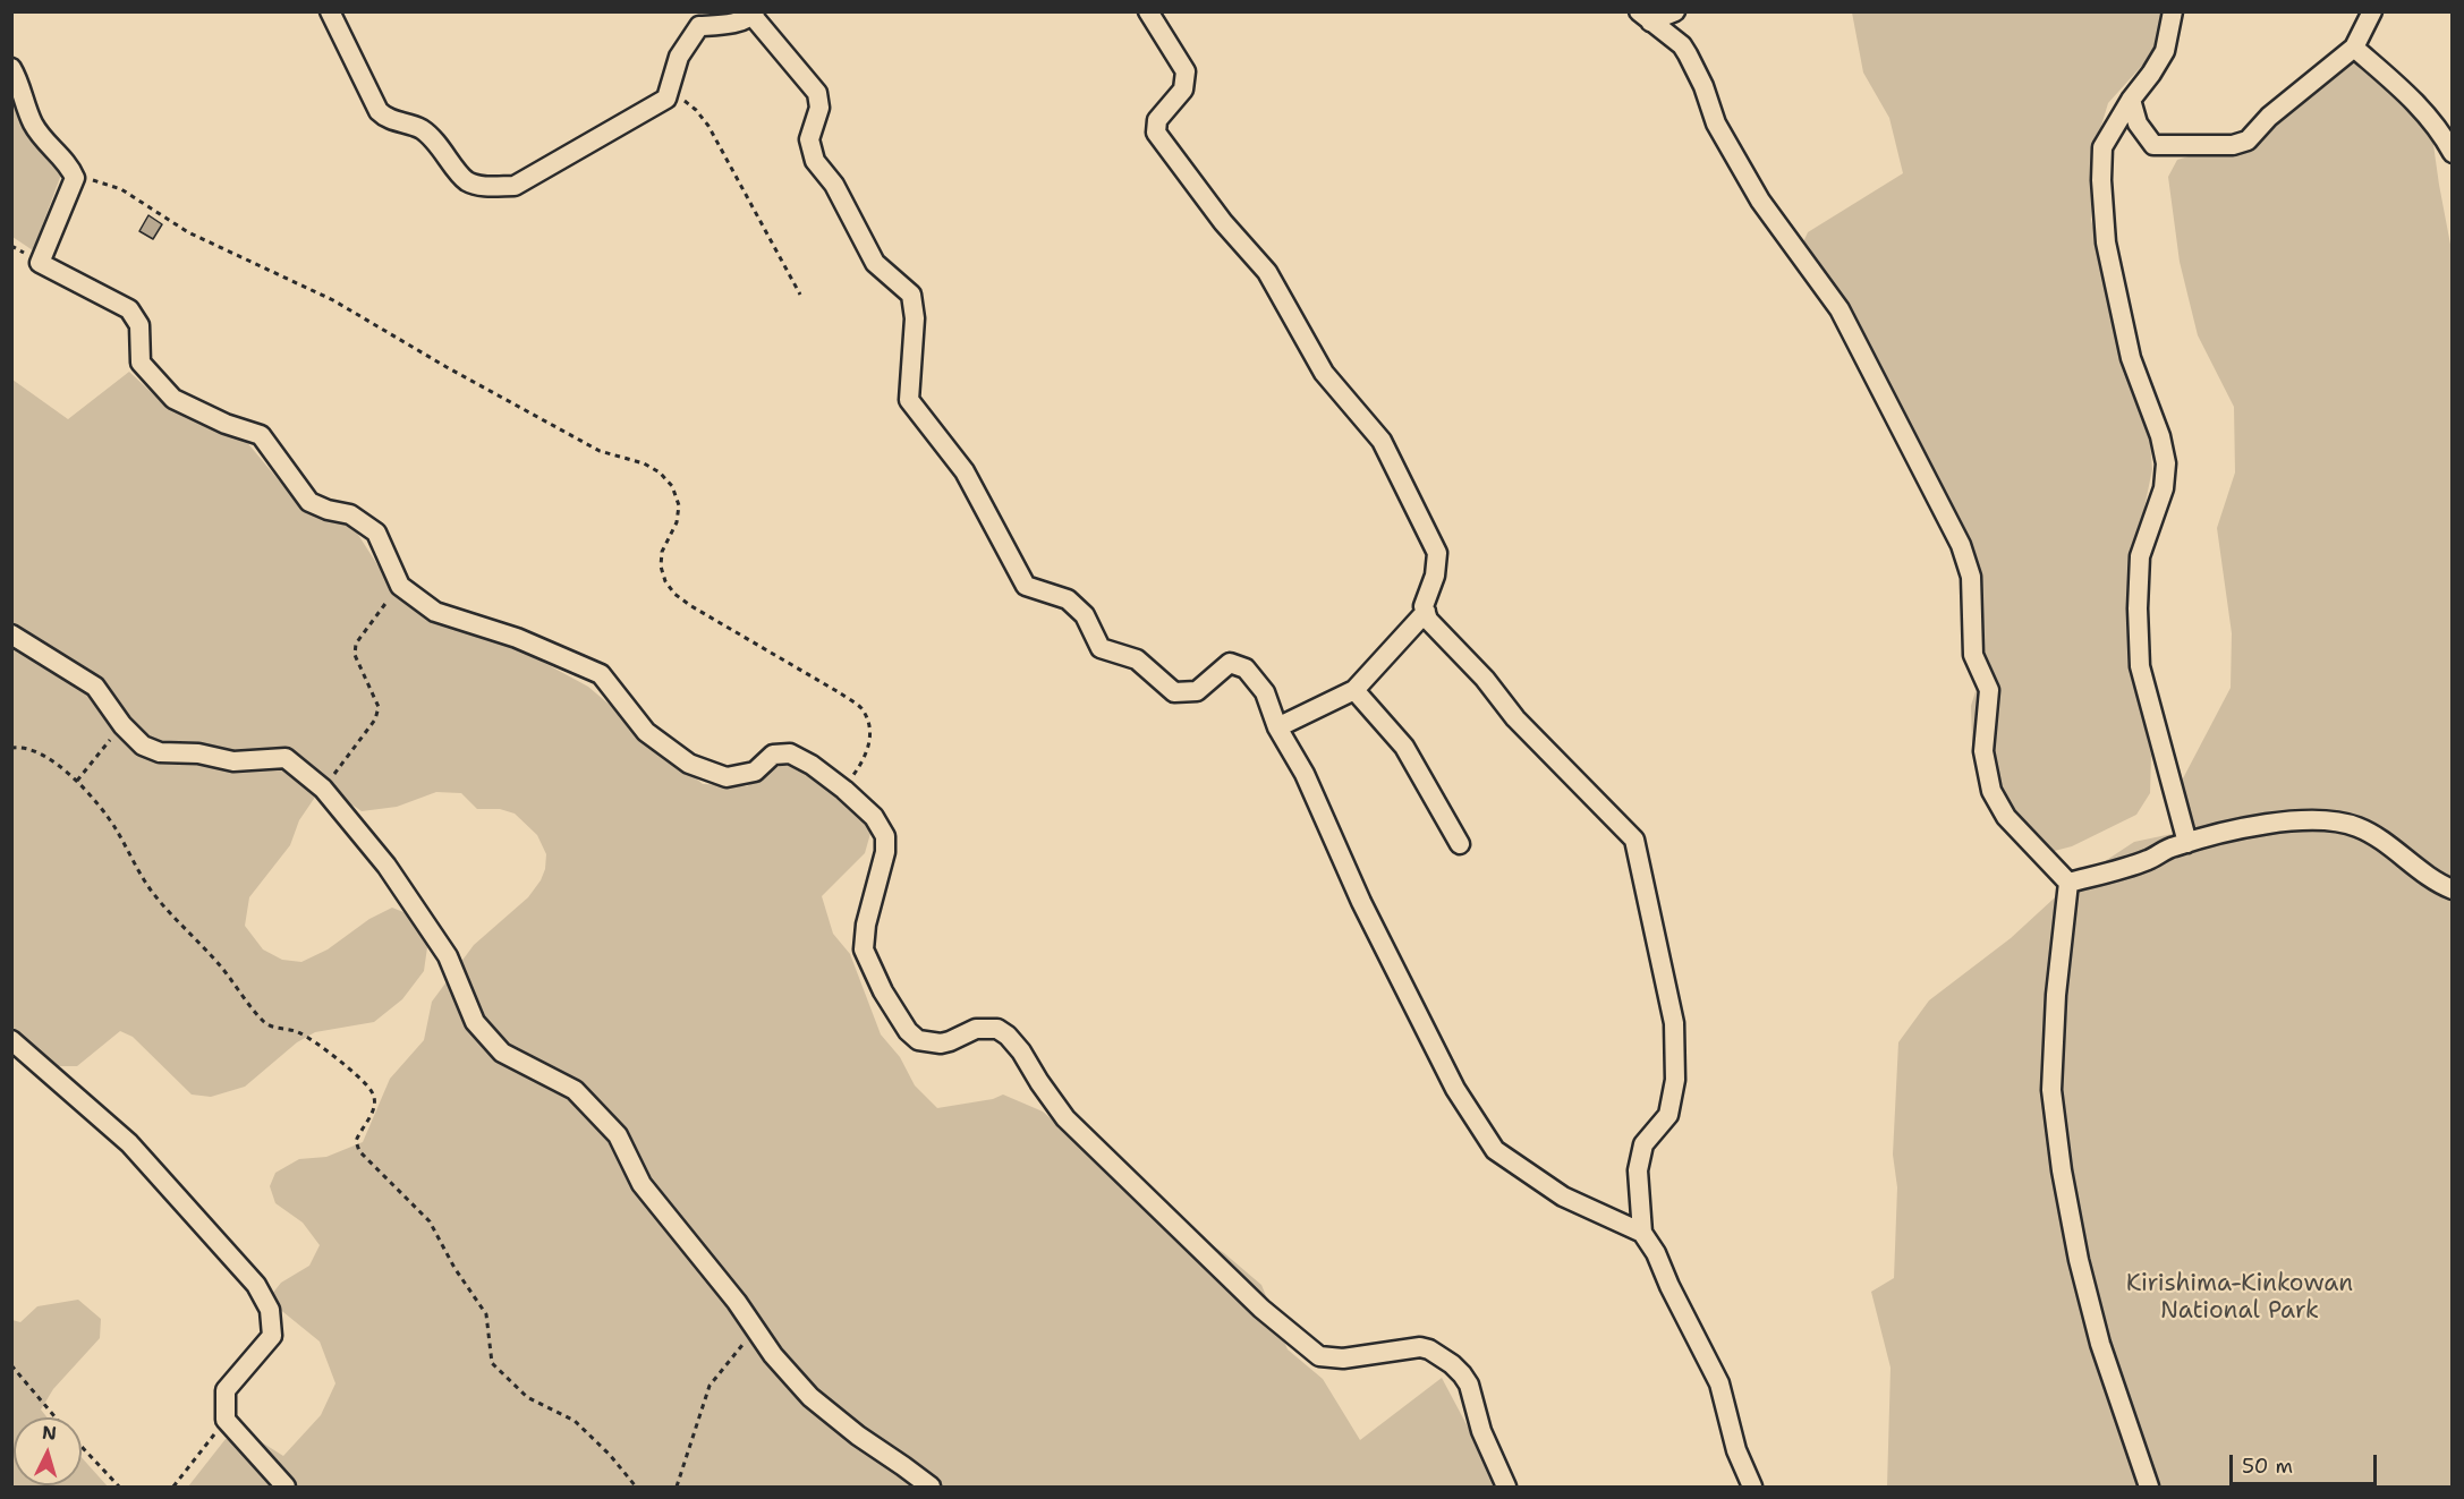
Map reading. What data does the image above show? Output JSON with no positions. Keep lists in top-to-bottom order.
{
  "parks": ["Kirishima-Kinkowan National Park"],
  "scale_bar": "50 m",
  "north": "top"
}
